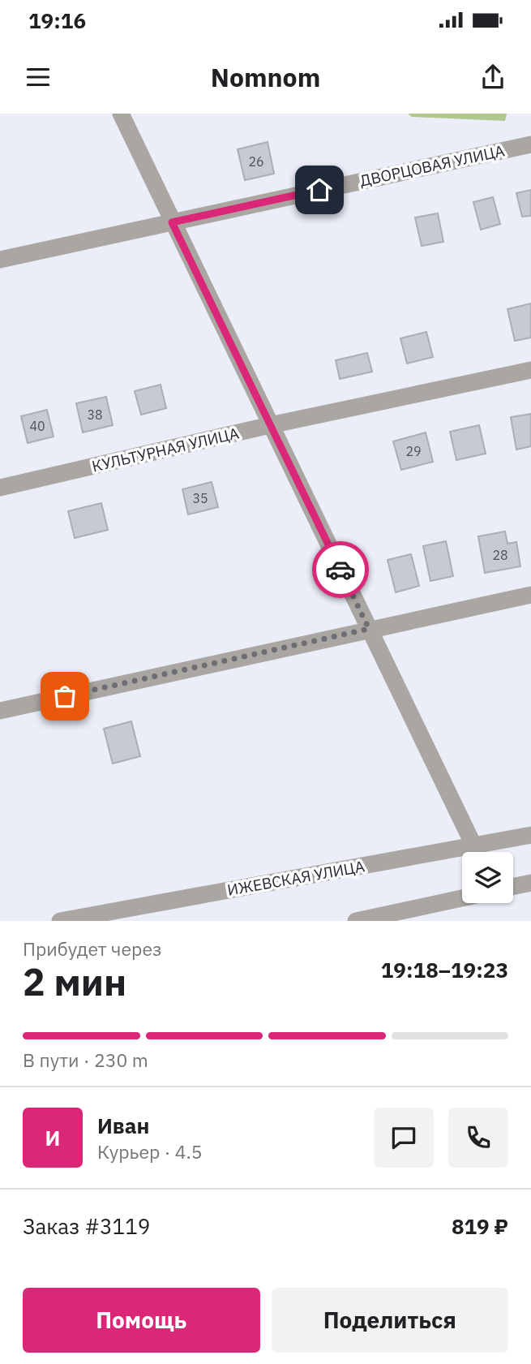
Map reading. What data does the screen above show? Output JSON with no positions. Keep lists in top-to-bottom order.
{
  "streets": {
    "street": ["ДВОРЦОВАЯ УЛИЦА", "КУЛЬТУРНАЯ УЛИЦА", "ИЖЕВСКАЯ УЛИЦА"]
  },
  "house_numbers": [
    "26",
    "38",
    "40",
    "29",
    "35",
    "28"
  ],
  "page": {
    "status": "19:16",
    "header": "Nomnom",
    "heading": ["2 мин", "Прибудет через", "19:18–19:23"],
    "panel": [
      "Иван",
      "Курьер · 4.5",
      "Заказ #3119",
      "819 ₽"
    ],
    "bar": "В пути · 230 m",
    "round": "И",
    "buttons": ["Помощь", "Поделиться"]
  }
}
